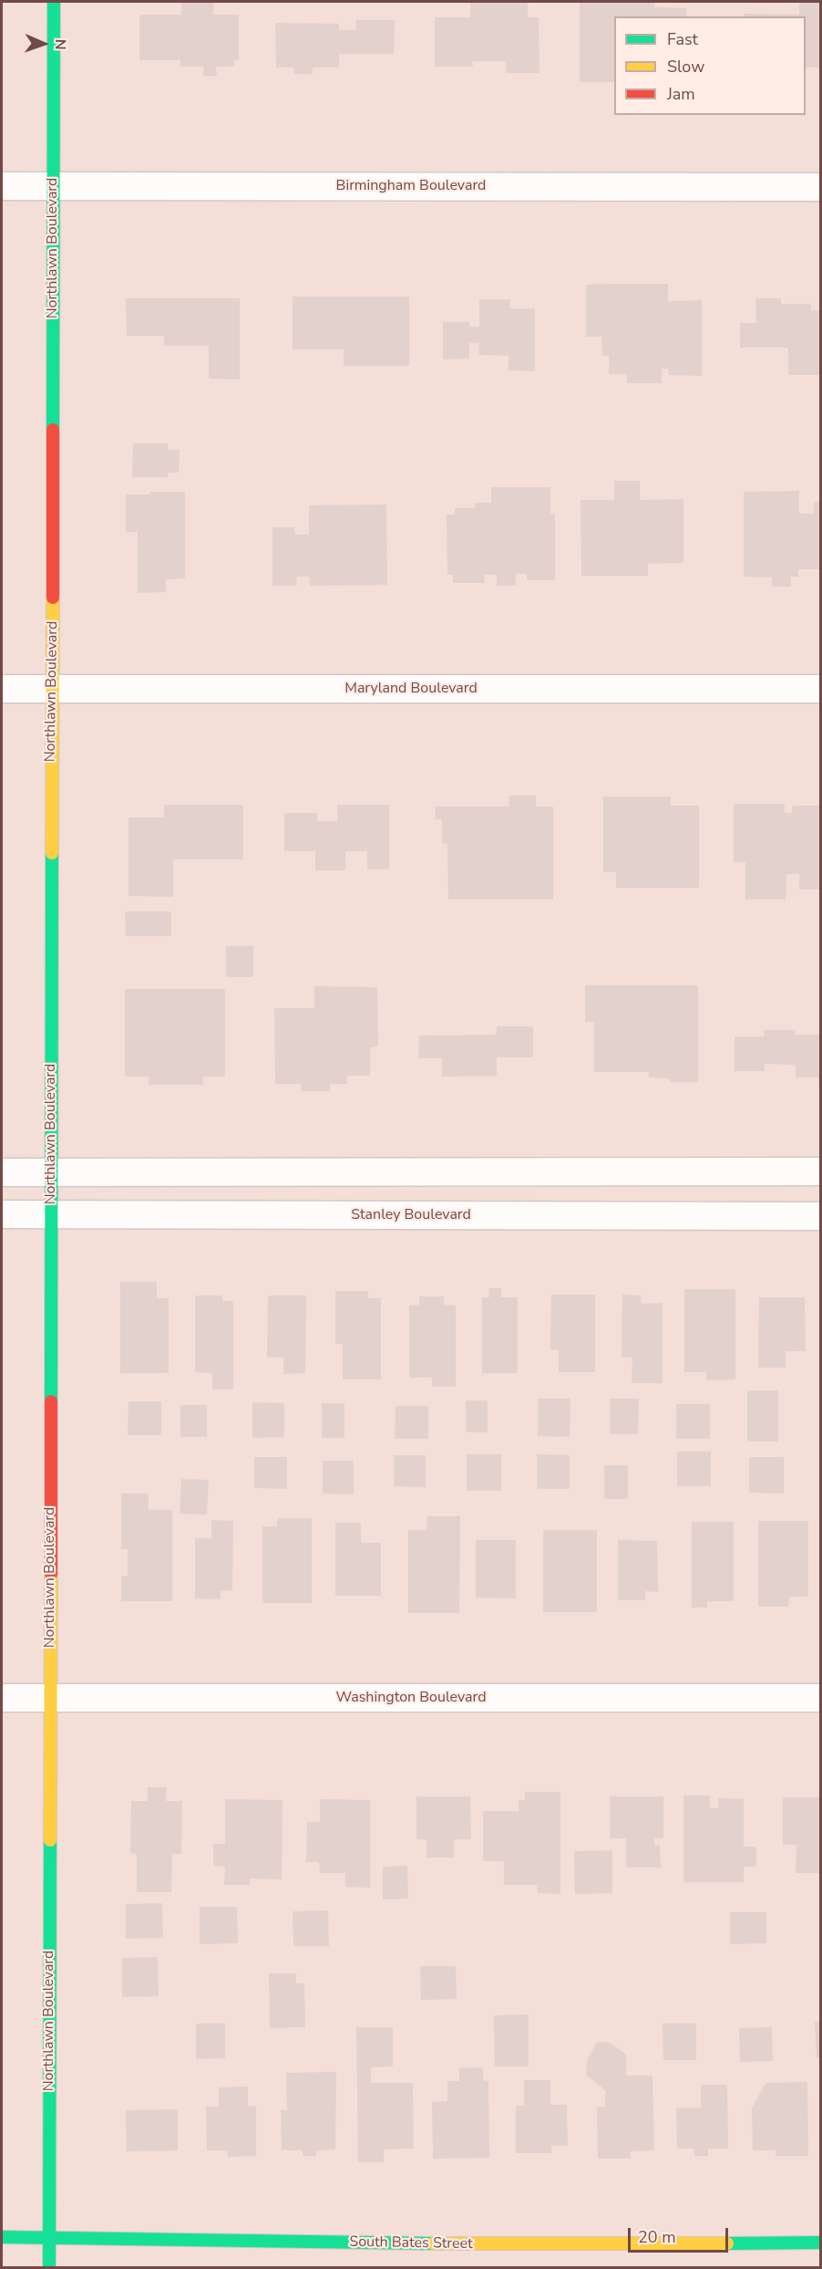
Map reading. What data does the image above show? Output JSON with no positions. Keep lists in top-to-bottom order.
{
  "streets": {
    "street": [
      "Birmingham Boulevard",
      "Northlawn Boulevard",
      "Maryland Boulevard",
      "Stanley Boulevard",
      "Washington Boulevard",
      "South Bates Street"
    ]
  },
  "crossings": [
    ["Birmingham Boulevard", "Northlawn Boulevard"],
    ["Northlawn Boulevard", "Maryland Boulevard"],
    ["Northlawn Boulevard", "Stanley Boulevard"],
    ["Northlawn Boulevard", "Washington Boulevard"],
    ["Northlawn Boulevard", "South Bates Street"]
  ],
  "legend": ["Fast", "Slow", "Jam"],
  "scale_bar": "20 m",
  "north": "right"
}
